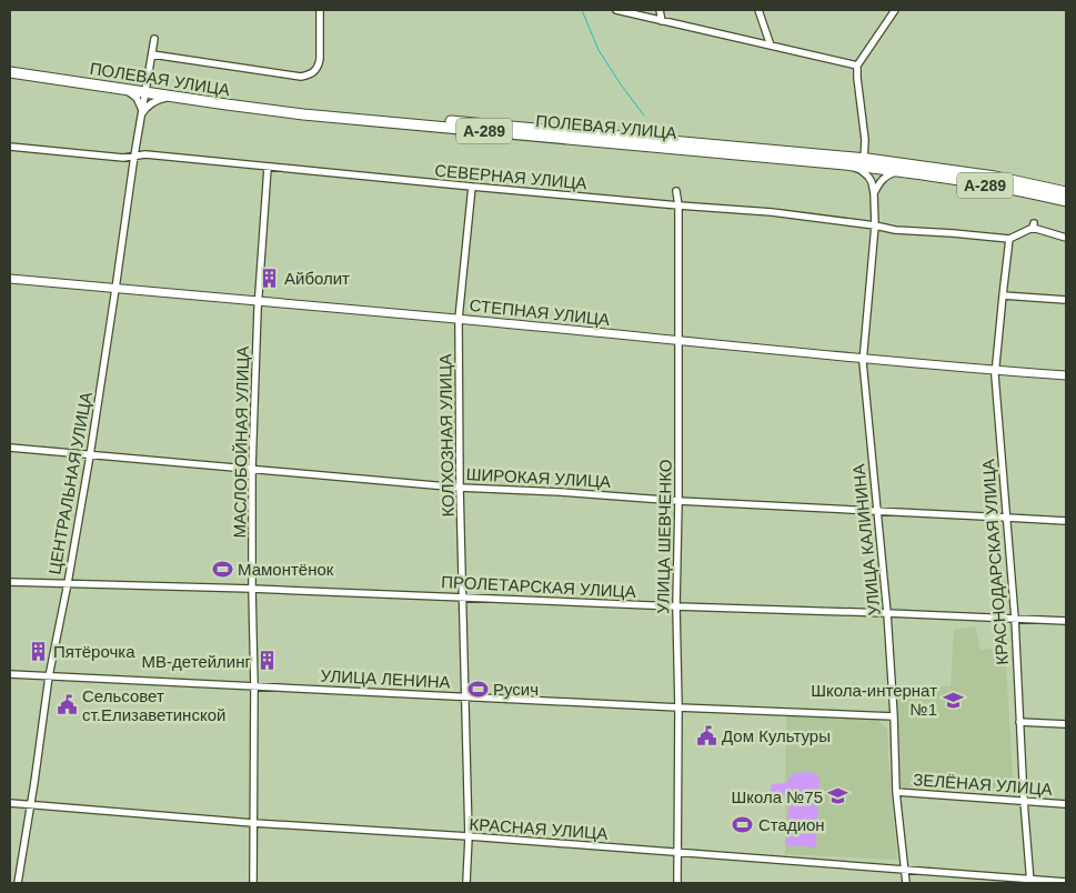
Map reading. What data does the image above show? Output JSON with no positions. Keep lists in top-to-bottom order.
{
  "streets": {
    "highway": ["ПОЛЕВАЯ УЛИЦА", "А-289"],
    "main road": ["СТЕПНАЯ УЛИЦА"],
    "street": [
      "СЕВЕРНАЯ УЛИЦА",
      "КОЛХОЗНАЯ УЛИЦА",
      "МАСЛОБОЙНАЯ УЛИЦА",
      "ШИРОКАЯ УЛИЦА",
      "ЦЕНТРАЛЬНАЯ УЛИЦА",
      "УЛИЦА ШЕВЧЕНКО",
      "УЛИЦА КАЛИНИНА",
      "КРАСНОДАРСКАЯ УЛИЦА",
      "ПРОЛЕТАРСКАЯ УЛИЦА",
      "УЛИЦА ЛЕНИНА",
      "ЗЕЛЁНАЯ УЛИЦА",
      "КРАСНАЯ УЛИЦА"
    ]
  },
  "crossings": [
    ["ПОЛЕВАЯ УЛИЦА", "А-289"],
    ["ПОЛЕВАЯ УЛИЦА", "ЦЕНТРАЛЬНАЯ УЛИЦА"],
    ["А-289", "ЦЕНТРАЛЬНАЯ УЛИЦА"],
    ["А-289", "УЛИЦА КАЛИНИНА"],
    ["СЕВЕРНАЯ УЛИЦА", "КОЛХОЗНАЯ УЛИЦА"],
    ["СЕВЕРНАЯ УЛИЦА", "МАСЛОБОЙНАЯ УЛИЦА"],
    ["СЕВЕРНАЯ УЛИЦА", "ЦЕНТРАЛЬНАЯ УЛИЦА"],
    ["СЕВЕРНАЯ УЛИЦА", "УЛИЦА ШЕВЧЕНКО"],
    ["СЕВЕРНАЯ УЛИЦА", "УЛИЦА КАЛИНИНА"],
    ["СЕВЕРНАЯ УЛИЦА", "КРАСНОДАРСКАЯ УЛИЦА"],
    ["СТЕПНАЯ УЛИЦА", "КОЛХОЗНАЯ УЛИЦА"],
    ["СТЕПНАЯ УЛИЦА", "МАСЛОБОЙНАЯ УЛИЦА"],
    ["СТЕПНАЯ УЛИЦА", "ЦЕНТРАЛЬНАЯ УЛИЦА"],
    ["СТЕПНАЯ УЛИЦА", "УЛИЦА ШЕВЧЕНКО"],
    ["СТЕПНАЯ УЛИЦА", "УЛИЦА КАЛИНИНА"],
    ["СТЕПНАЯ УЛИЦА", "КРАСНОДАРСКАЯ УЛИЦА"],
    ["КОЛХОЗНАЯ УЛИЦА", "ШИРОКАЯ УЛИЦА"],
    ["КОЛХОЗНАЯ УЛИЦА", "ПРОЛЕТАРСКАЯ УЛИЦА"],
    ["КОЛХОЗНАЯ УЛИЦА", "УЛИЦА ЛЕНИНА"],
    ["КОЛХОЗНАЯ УЛИЦА", "КРАСНАЯ УЛИЦА"],
    ["МАСЛОБОЙНАЯ УЛИЦА", "ШИРОКАЯ УЛИЦА"],
    ["МАСЛОБОЙНАЯ УЛИЦА", "ПРОЛЕТАРСКАЯ УЛИЦА"],
    ["МАСЛОБОЙНАЯ УЛИЦА", "УЛИЦА ЛЕНИНА"],
    ["МАСЛОБОЙНАЯ УЛИЦА", "КРАСНАЯ УЛИЦА"],
    ["ШИРОКАЯ УЛИЦА", "ЦЕНТРАЛЬНАЯ УЛИЦА"],
    ["ШИРОКАЯ УЛИЦА", "УЛИЦА ШЕВЧЕНКО"],
    ["ШИРОКАЯ УЛИЦА", "УЛИЦА КАЛИНИНА"],
    ["ШИРОКАЯ УЛИЦА", "КРАСНОДАРСКАЯ УЛИЦА"],
    ["ЦЕНТРАЛЬНАЯ УЛИЦА", "ПРОЛЕТАРСКАЯ УЛИЦА"],
    ["ЦЕНТРАЛЬНАЯ УЛИЦА", "УЛИЦА ЛЕНИНА"],
    ["ЦЕНТРАЛЬНАЯ УЛИЦА", "КРАСНАЯ УЛИЦА"],
    ["УЛИЦА ШЕВЧЕНКО", "ПРОЛЕТАРСКАЯ УЛИЦА"],
    ["УЛИЦА ШЕВЧЕНКО", "УЛИЦА ЛЕНИНА"],
    ["УЛИЦА ШЕВЧЕНКО", "КРАСНАЯ УЛИЦА"],
    ["УЛИЦА КАЛИНИНА", "ПРОЛЕТАРСКАЯ УЛИЦА"],
    ["УЛИЦА КАЛИНИНА", "УЛИЦА ЛЕНИНА"],
    ["УЛИЦА КАЛИНИНА", "ЗЕЛЁНАЯ УЛИЦА"],
    ["УЛИЦА КАЛИНИНА", "КРАСНАЯ УЛИЦА"],
    ["КРАСНОДАРСКАЯ УЛИЦА", "ПРОЛЕТАРСКАЯ УЛИЦА"],
    ["КРАСНОДАРСКАЯ УЛИЦА", "ЗЕЛЁНАЯ УЛИЦА"],
    ["КРАСНОДАРСКАЯ УЛИЦА", "КРАСНАЯ УЛИЦА"]
  ],
  "places": {
    "building": ["Айболит", "Пятёрочка", "MB-детейлинг"],
    "sports": ["Мамонтёнок", "Русич", "Стадион"],
    "school or university": ["Школа-интернат №1", "Школа №75"],
    "public building": ["Сельсовет ст.Елизаветинской", "Дом Культуры"]
  }
}
